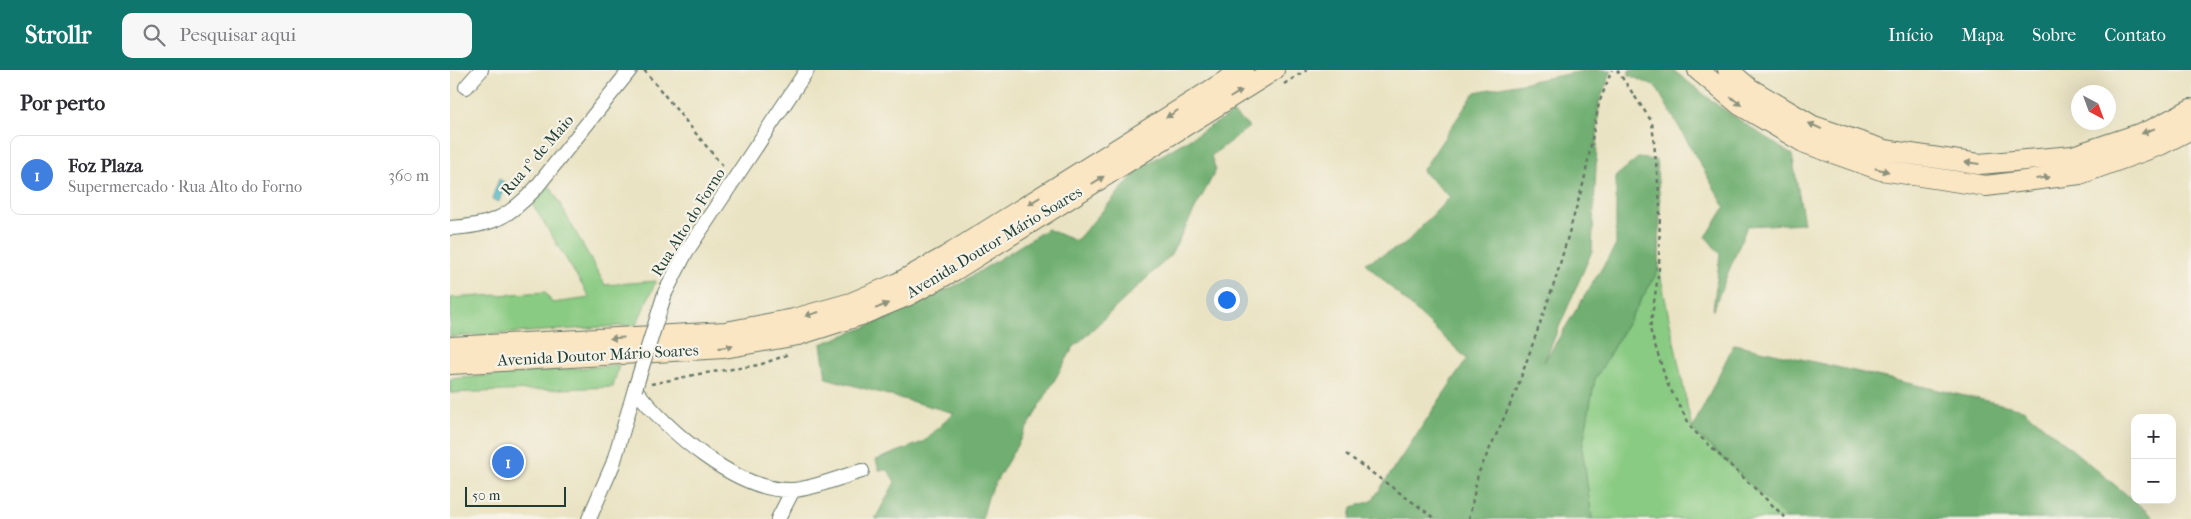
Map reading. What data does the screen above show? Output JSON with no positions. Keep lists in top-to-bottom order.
{
  "streets": {
    "main road": ["Avenida Doutor Mário Soares"],
    "street": ["Rua 1º de Maio", "Rua Alto do Forno"]
  },
  "scale_bar": "50 m",
  "north": "bottom right",
  "page": {
    "header": "Strollr",
    "search": "Pesquisar aqui",
    "nav": [
      "Início",
      "Mapa",
      "Sobre",
      "Contato"
    ],
    "heading": "Por perto",
    "list": [
      {
        "mark": "1",
        "name": "Foz Plaza",
        "note": "Supermercado · Rua Alto do Forno",
        "value": "360 m"
      }
    ],
    "map_buttons": ["+", "−"],
    "pins": "1",
    "scale": "50 m"
  }
}
